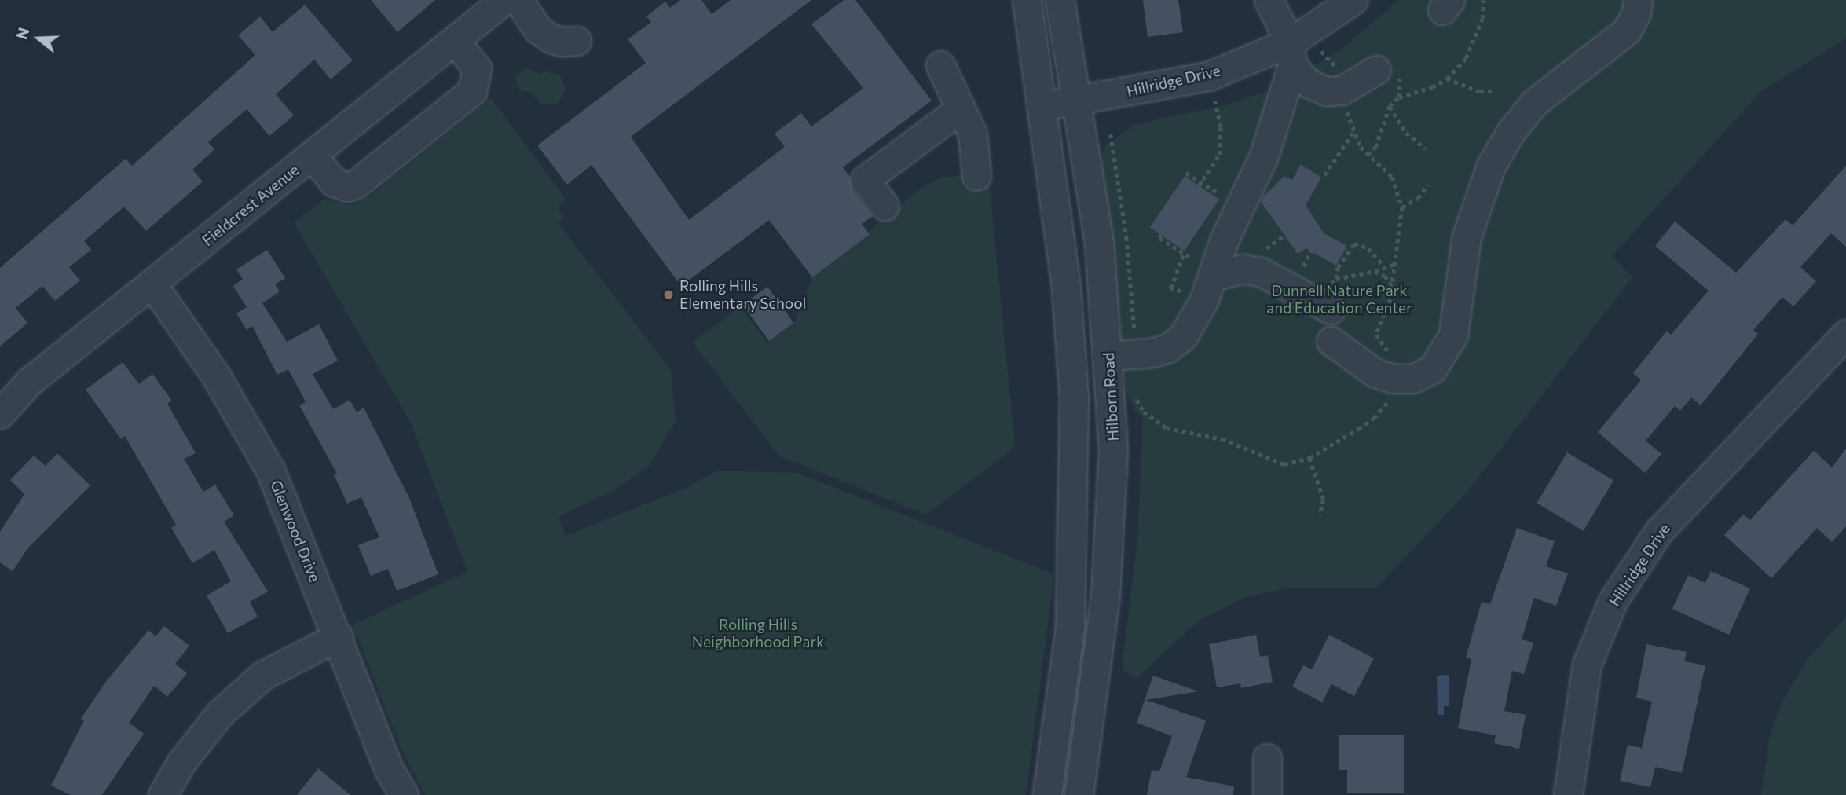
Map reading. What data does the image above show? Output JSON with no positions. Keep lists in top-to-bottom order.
{
  "streets": {
    "street": [
      "Hillridge Drive",
      "Fieldcrest Avenue",
      "Hilborn Road",
      "Glenwood Drive"
    ]
  },
  "crossings": [
    ["Hillridge Drive", "Hilborn Road"],
    ["Fieldcrest Avenue", "Glenwood Drive"]
  ],
  "parks": ["Dunnell Nature Park and Education Center", "Rolling Hills Neighborhood Park"],
  "places": ["Rolling Hills Elementary School"],
  "north": "left"
}
